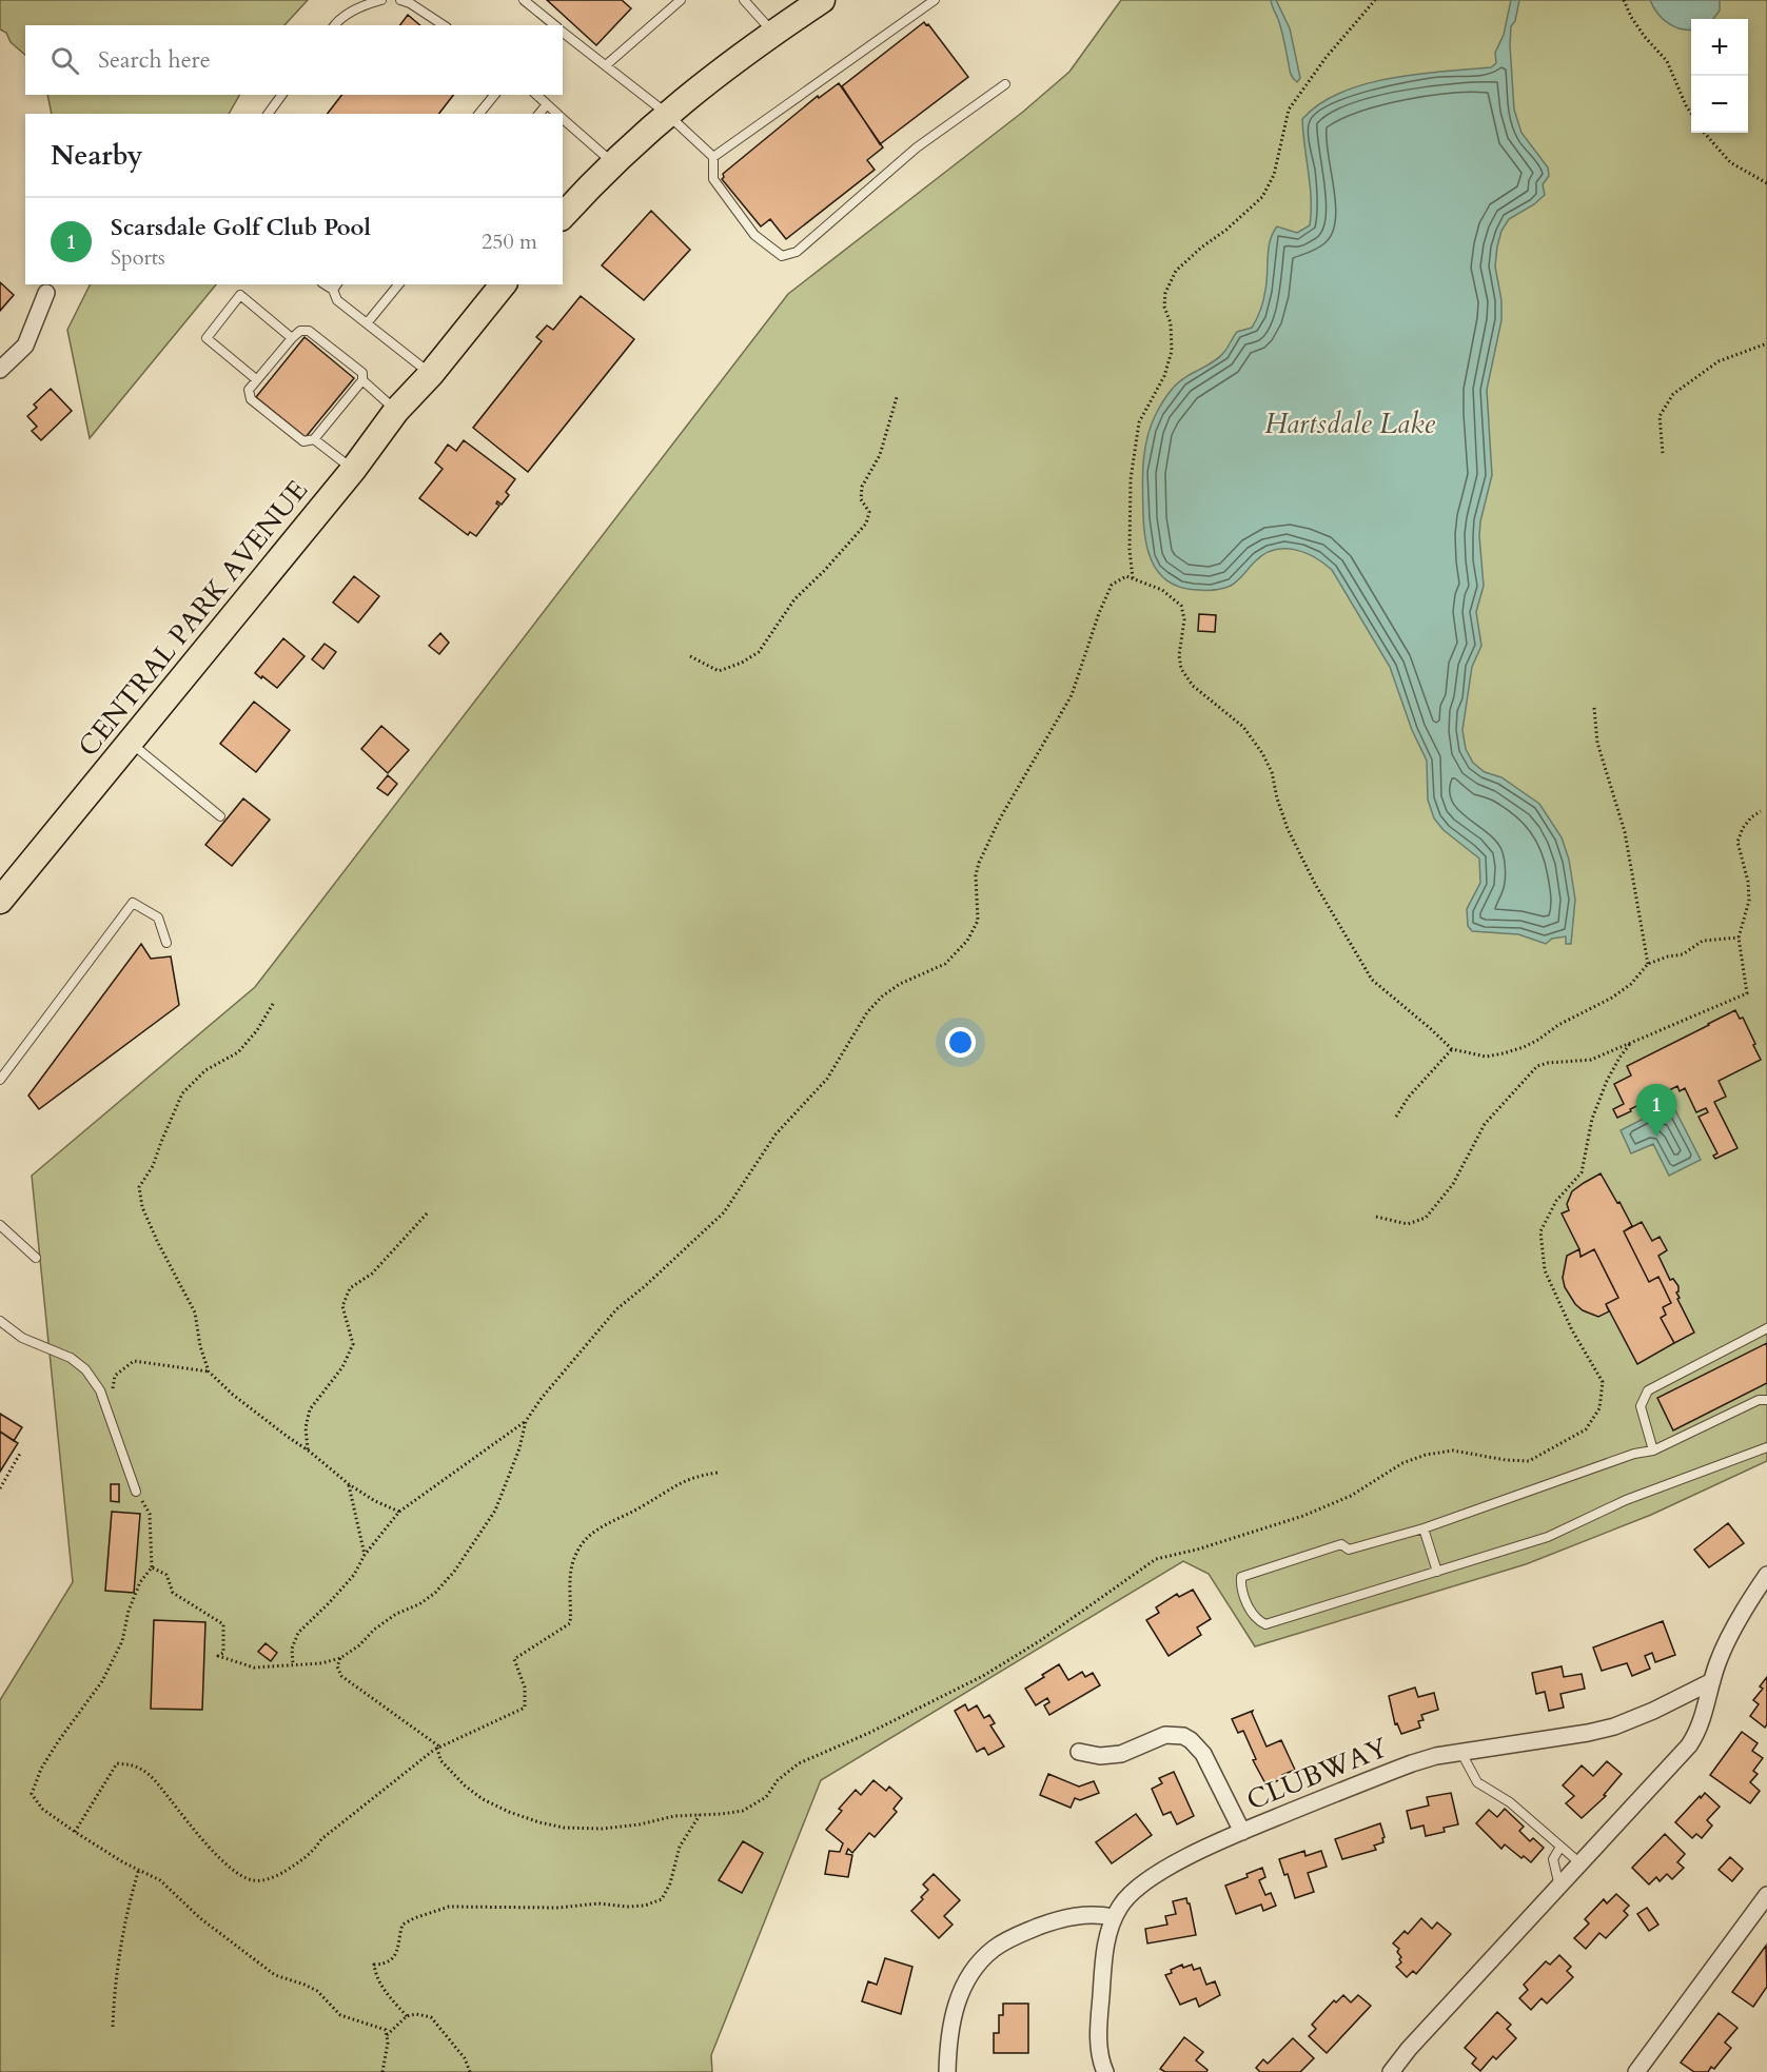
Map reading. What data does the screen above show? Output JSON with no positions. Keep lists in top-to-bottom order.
{
  "streets": {
    "main road": ["CENTRAL PARK AVENUE"],
    "street": ["CLUBWAY"]
  },
  "water": ["Hartsdale Lake"],
  "page": {
    "map_buttons": ["+", "−"],
    "search": "Search here",
    "heading": "Nearby",
    "list": [
      {
        "mark": "1",
        "name": "Scarsdale Golf Club Pool",
        "note": "Sports",
        "value": "250 m"
      }
    ],
    "pins": "1"
  }
}
